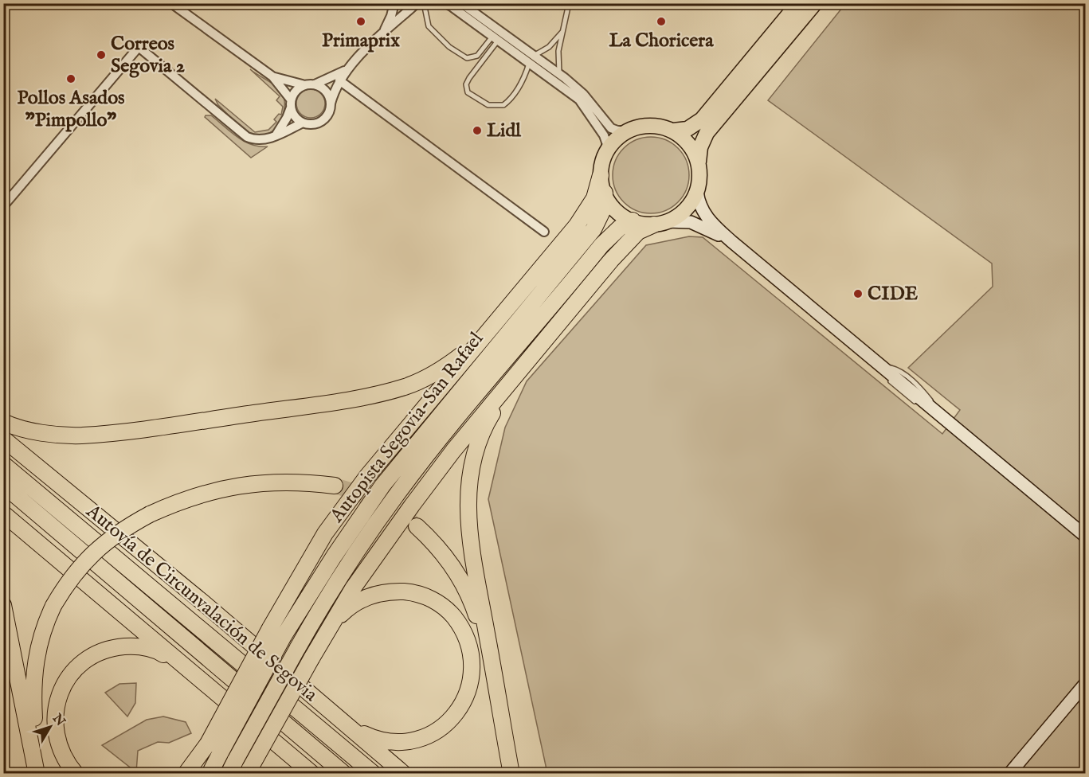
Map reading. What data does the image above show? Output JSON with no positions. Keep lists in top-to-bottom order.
{
  "streets": {
    "highway": ["Autopista Segovia-San Rafael", "Autovía de Circunvalación de Segovia"]
  },
  "places": [
    "Primaprix",
    "La Choricera",
    "Correos Segovia 2",
    "Pollos Asados \"Pimpollo\"",
    "Lidl",
    "CIDE"
  ],
  "north": "top right"
}
